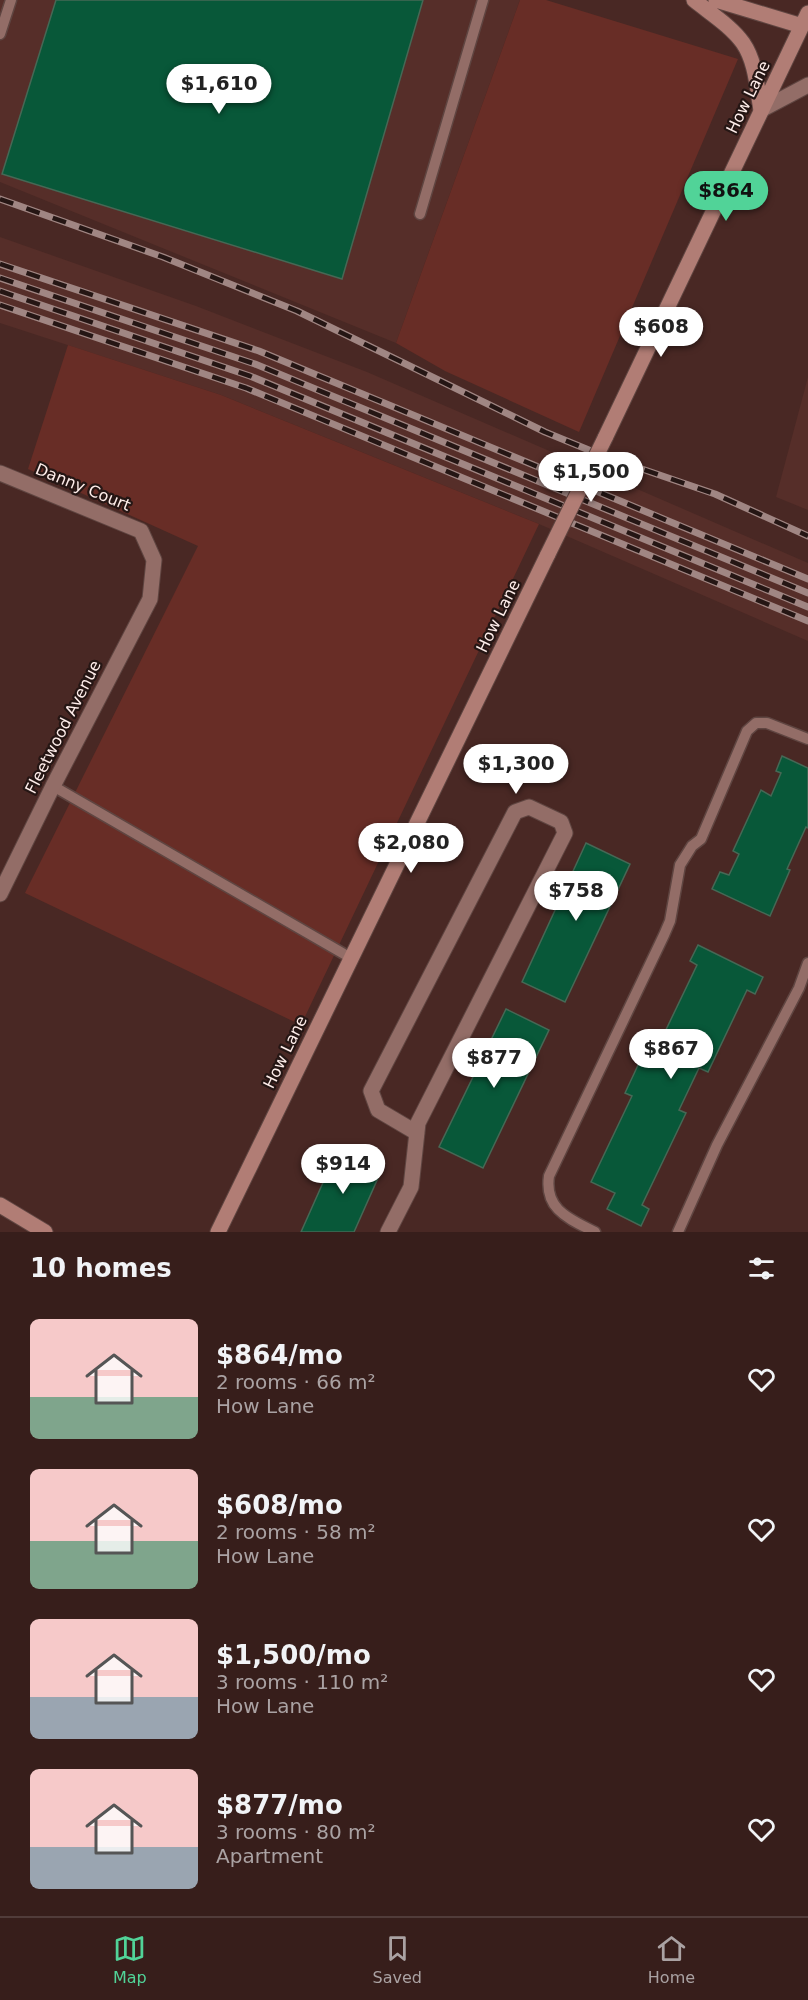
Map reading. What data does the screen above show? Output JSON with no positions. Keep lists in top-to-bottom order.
{
  "streets": {
    "main road": ["How Lane"],
    "street": ["Danny Court", "Fleetwood Avenue"]
  },
  "crossings": [
    ["Danny Court", "Fleetwood Avenue"]
  ],
  "page": {
    "price": [
      "$1,610",
      "$864",
      "$608",
      "$1,500",
      "$1,300",
      "$2,080",
      "$758",
      "$867",
      "$877",
      "$914"
    ],
    "heading": "10 homes",
    "list": [
      {
        "name": "$864/mo",
        "note": "2 rooms · 66 m² · How Lane"
      },
      {
        "name": "$608/mo",
        "note": "2 rooms · 58 m² · How Lane"
      },
      {
        "name": "$1,500/mo",
        "note": "3 rooms · 110 m² · How Lane"
      },
      {
        "name": "$877/mo",
        "note": "3 rooms · 80 m² · Apartment"
      }
    ],
    "tabs": ["Map", "Saved", "Home"]
  }
}
